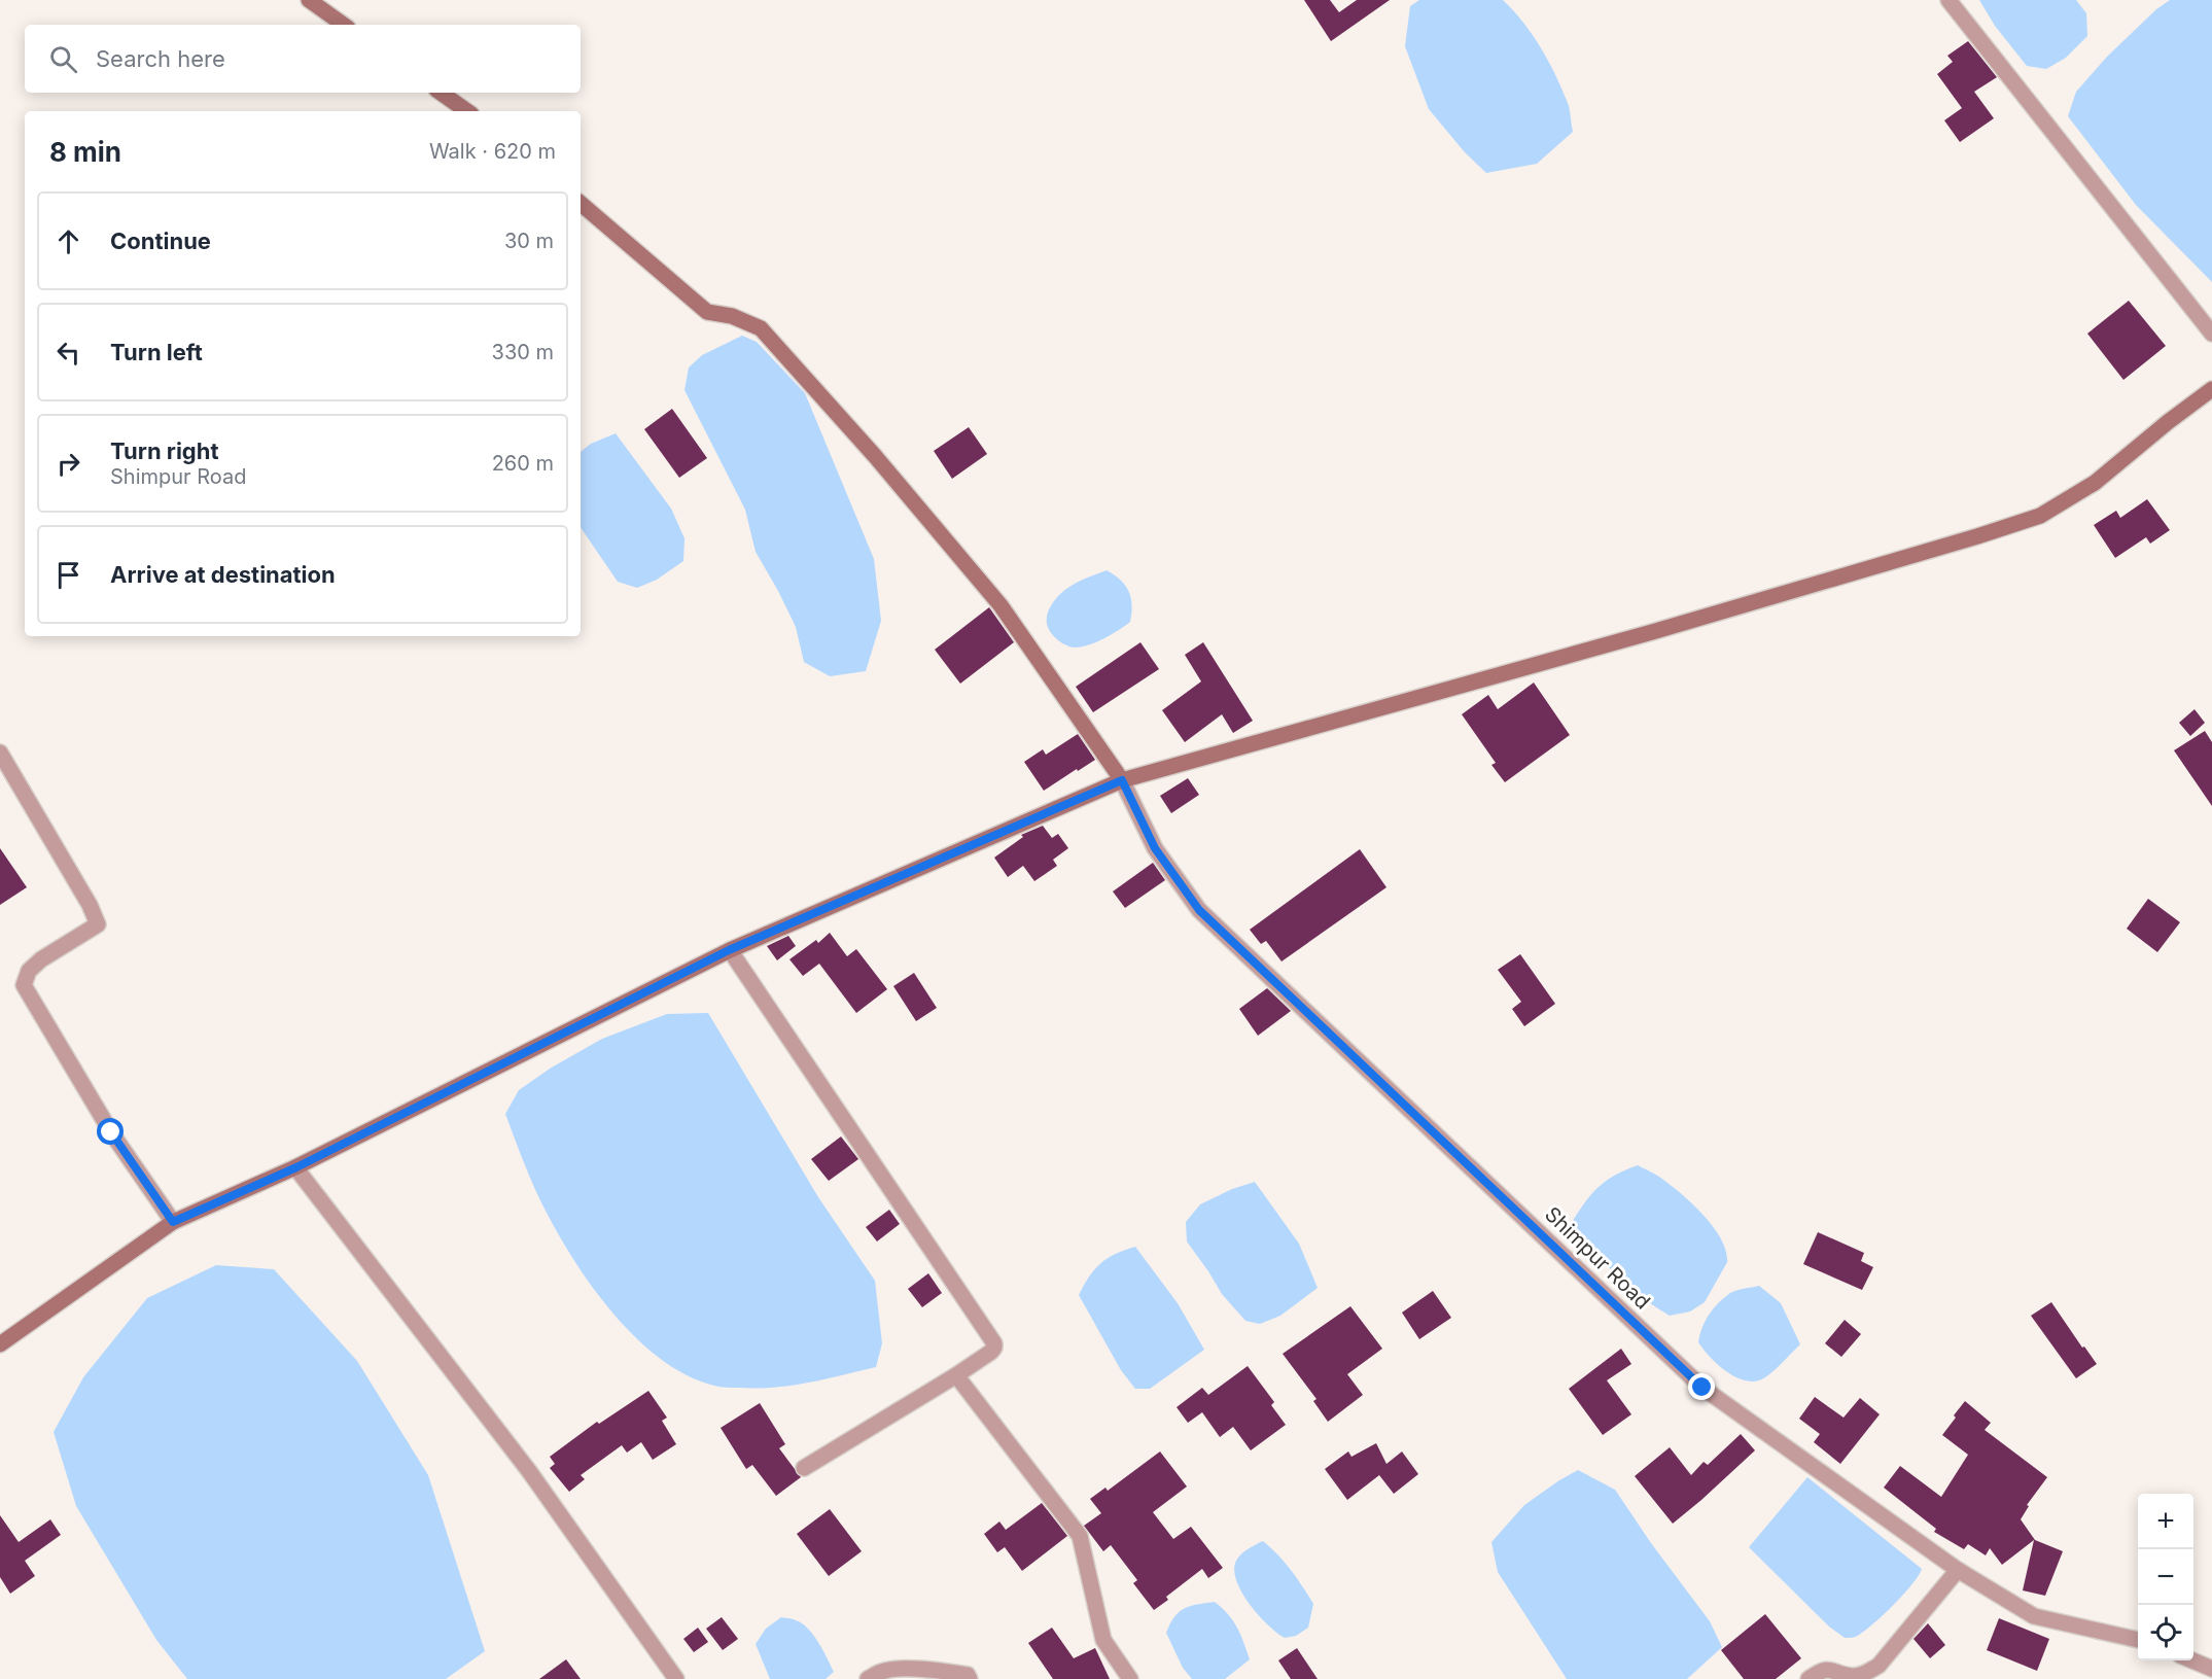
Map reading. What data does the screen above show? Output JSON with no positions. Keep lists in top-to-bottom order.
{
  "streets": {
    "street": ["Shimpur Road"]
  },
  "page": {
    "search": "Search here",
    "heading": ["8 min", "Walk · 620 m"],
    "list": [
      ["Continue", "30 m"],
      ["Turn left", "330 m"],
      ["Turn right", "Shimpur Road", "260 m"],
      "Arrive at destination"
    ],
    "map_buttons": ["+", "−"]
  }
}
